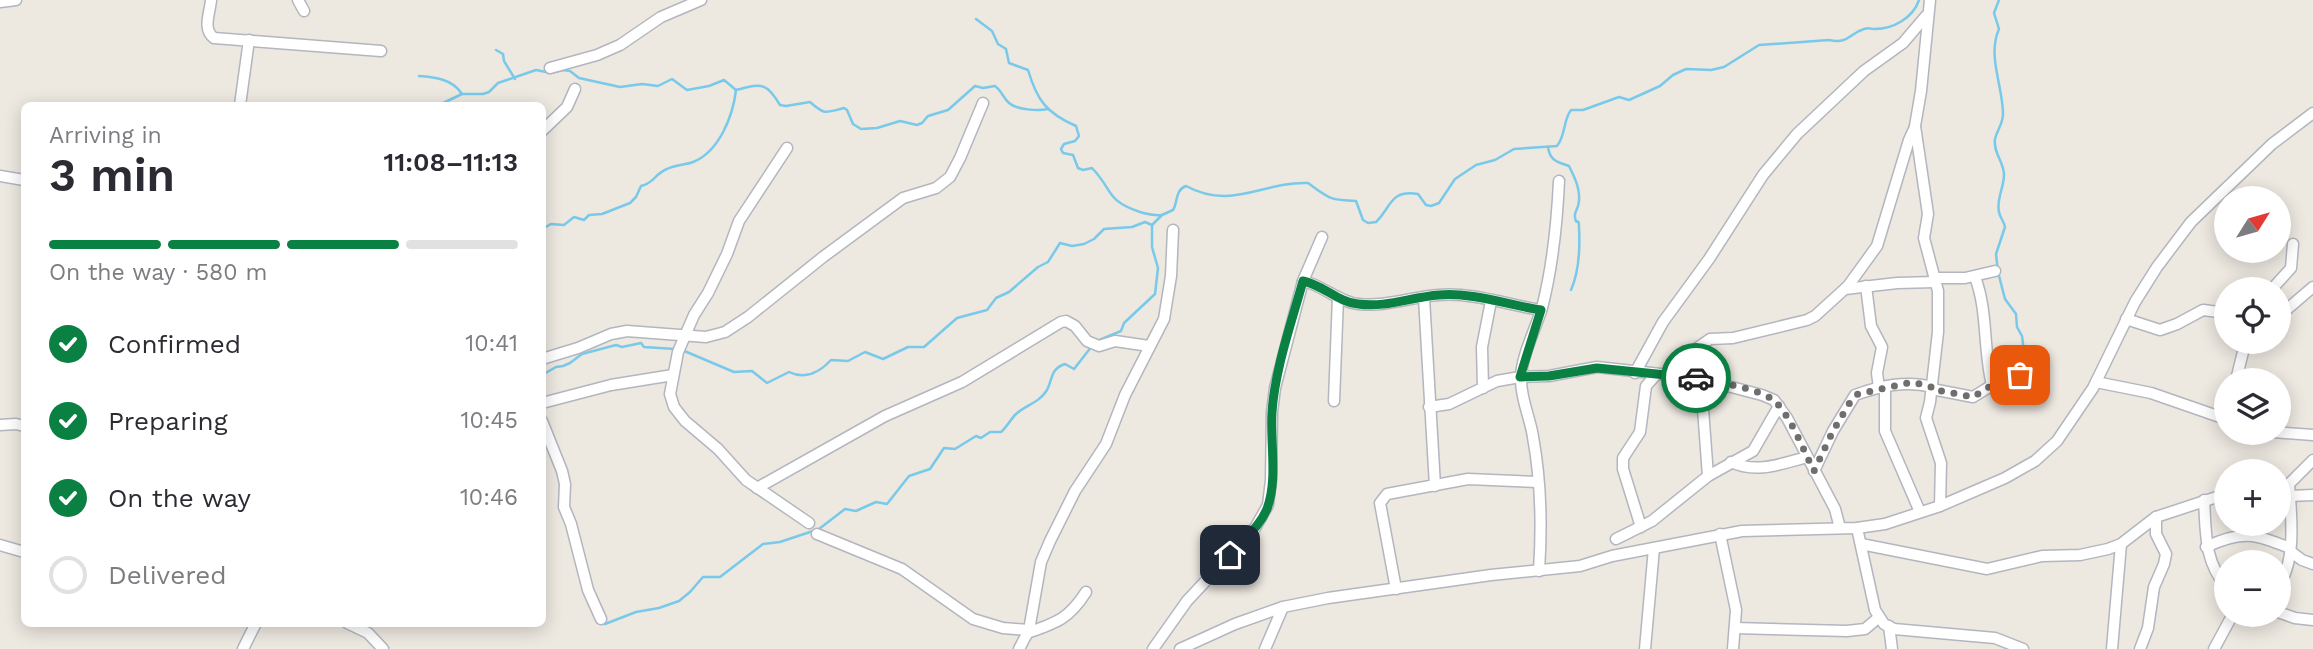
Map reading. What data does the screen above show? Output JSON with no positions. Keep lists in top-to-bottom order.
{
  "north": "top right",
  "page": {
    "heading": ["3 min", "Arriving in", "11:08–11:13"],
    "map_buttons": ["+", "−"],
    "bar": "On the way · 580 m",
    "list": [
      ["Confirmed", "10:41"],
      ["Preparing", "10:45"],
      ["On the way", "10:46"],
      "Delivered"
    ]
  }
}
